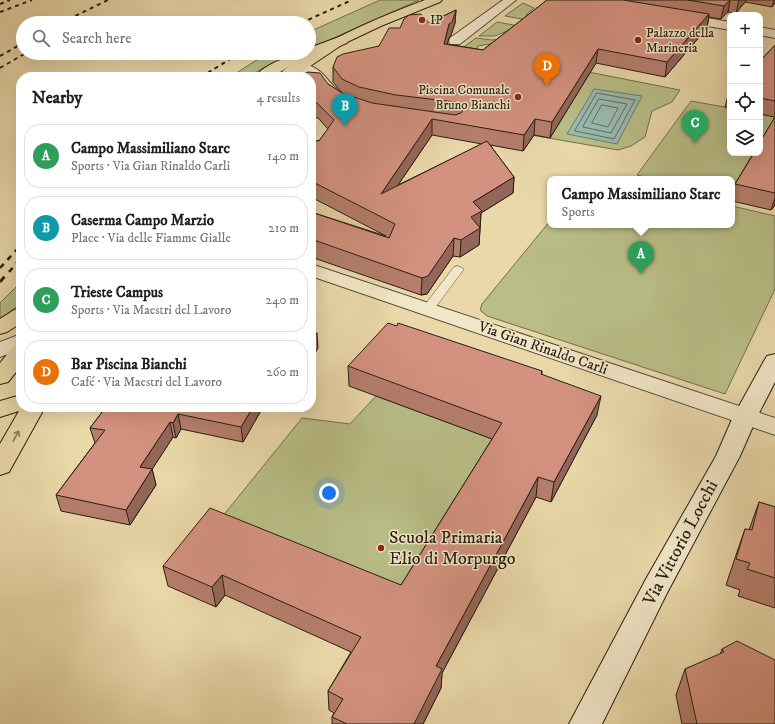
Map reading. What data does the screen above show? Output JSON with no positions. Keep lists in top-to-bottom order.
{
  "streets": {
    "street": ["Via Gian Rinaldo Carli", "Via Vittorio Locchi"]
  },
  "crossings": [
    ["Via Gian Rinaldo Carli", "Via Vittorio Locchi"]
  ],
  "places": [
    "IP",
    "Palazzo della Marineria",
    "Piscina Comunale Bruno Bianchi",
    "Scuola Primaria Elio di Morpurgo"
  ],
  "page": {
    "map_buttons": ["+", "−"],
    "search": "Search here",
    "pins": [
      "D",
      "B",
      "C",
      "A"
    ],
    "heading": ["Nearby", "4 results"],
    "list": [
      {
        "mark": "A",
        "name": "Campo Massimiliano Starc",
        "note": "Sports · Via Gian Rinaldo Carli",
        "value": "140 m"
      },
      {
        "mark": "B",
        "name": "Caserma Campo Marzio",
        "note": "Place · Via delle Fiamme Gialle",
        "value": "210 m"
      },
      {
        "mark": "C",
        "name": "Trieste Campus",
        "note": "Sports · Via Maestri del Lavoro",
        "value": "240 m"
      },
      {
        "mark": "D",
        "name": "Bar Piscina Bianchi",
        "note": "Café · Via Maestri del Lavoro",
        "value": "260 m"
      }
    ],
    "popup": ["Campo Massimiliano Starc", "Sports"]
  }
}
